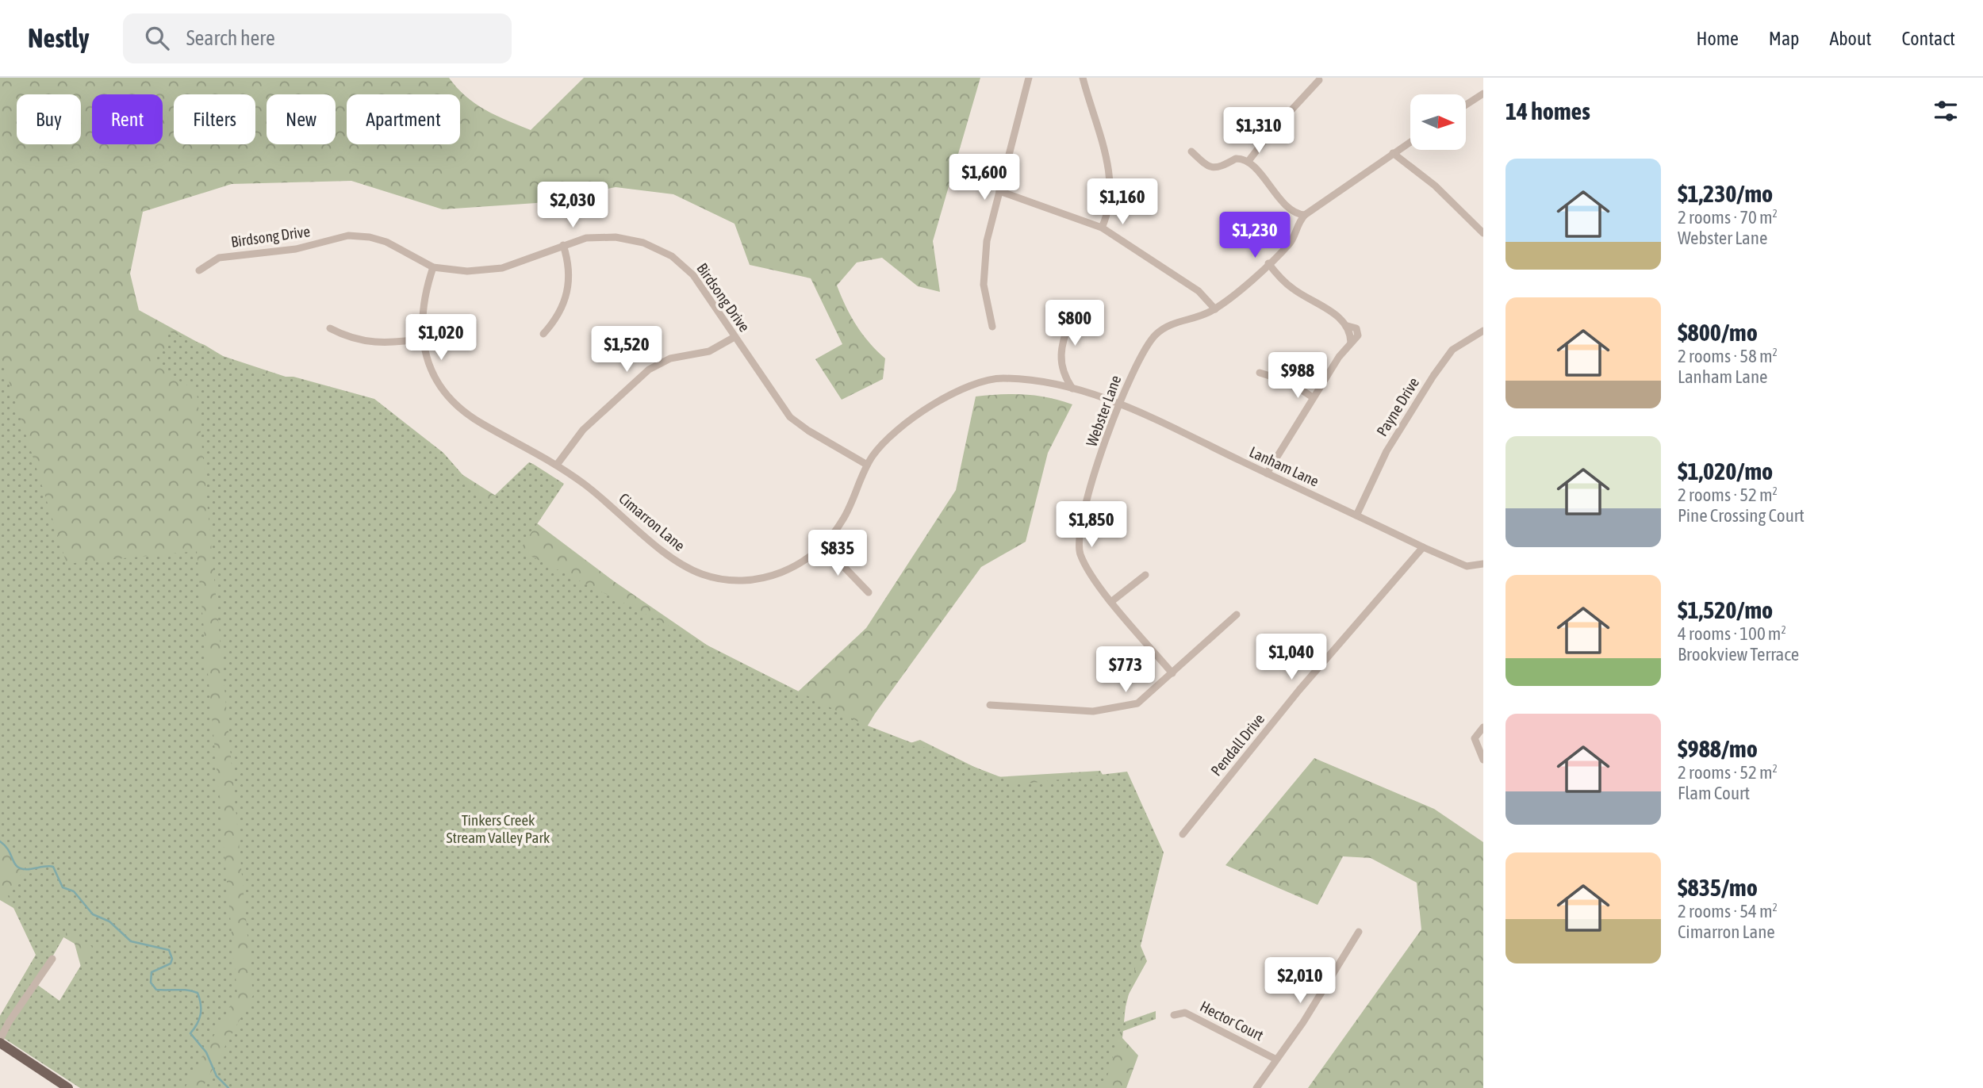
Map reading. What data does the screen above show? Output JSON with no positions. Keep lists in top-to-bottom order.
{
  "streets": {
    "street": [
      "Birdsong Drive",
      "Payne Drive",
      "Webster Lane",
      "Lanham Lane",
      "Cimarron Lane",
      "Pendall Drive",
      "Hector Court"
    ]
  },
  "crossings": [
    ["Birdsong Drive", "Cimarron Lane"],
    ["Payne Drive", "Lanham Lane"],
    ["Webster Lane", "Lanham Lane"],
    ["Lanham Lane", "Cimarron Lane"],
    ["Lanham Lane", "Pendall Drive"]
  ],
  "parks": ["Tinkers Creek Stream Valley Park"],
  "north": "right",
  "page": {
    "header": "Nestly",
    "search": "Search here",
    "nav": [
      "Home",
      "Map",
      "About",
      "Contact"
    ],
    "heading": "14 homes",
    "chip": [
      "Buy",
      "Rent",
      "Filters",
      "New",
      "Apartment"
    ],
    "price": [
      "$1,310",
      "$1,600",
      "$1,160",
      "$2,030",
      "$1,230",
      "$800",
      "$1,020",
      "$1,520",
      "$988",
      "$1,850",
      "$835",
      "$1,040",
      "$773",
      "$2,010"
    ],
    "list": [
      {
        "name": "$1,230/mo",
        "note": "2 rooms · 70 m² · Webster Lane"
      },
      {
        "name": "$800/mo",
        "note": "2 rooms · 58 m² · Lanham Lane"
      },
      {
        "name": "$1,020/mo",
        "note": "2 rooms · 52 m² · Pine Crossing Court"
      },
      {
        "name": "$1,520/mo",
        "note": "4 rooms · 100 m² · Brookview Terrace"
      },
      {
        "name": "$988/mo",
        "note": "2 rooms · 52 m² · Flam Court"
      },
      {
        "name": "$835/mo",
        "note": "2 rooms · 54 m² · Cimarron Lane"
      }
    ]
  }
}
